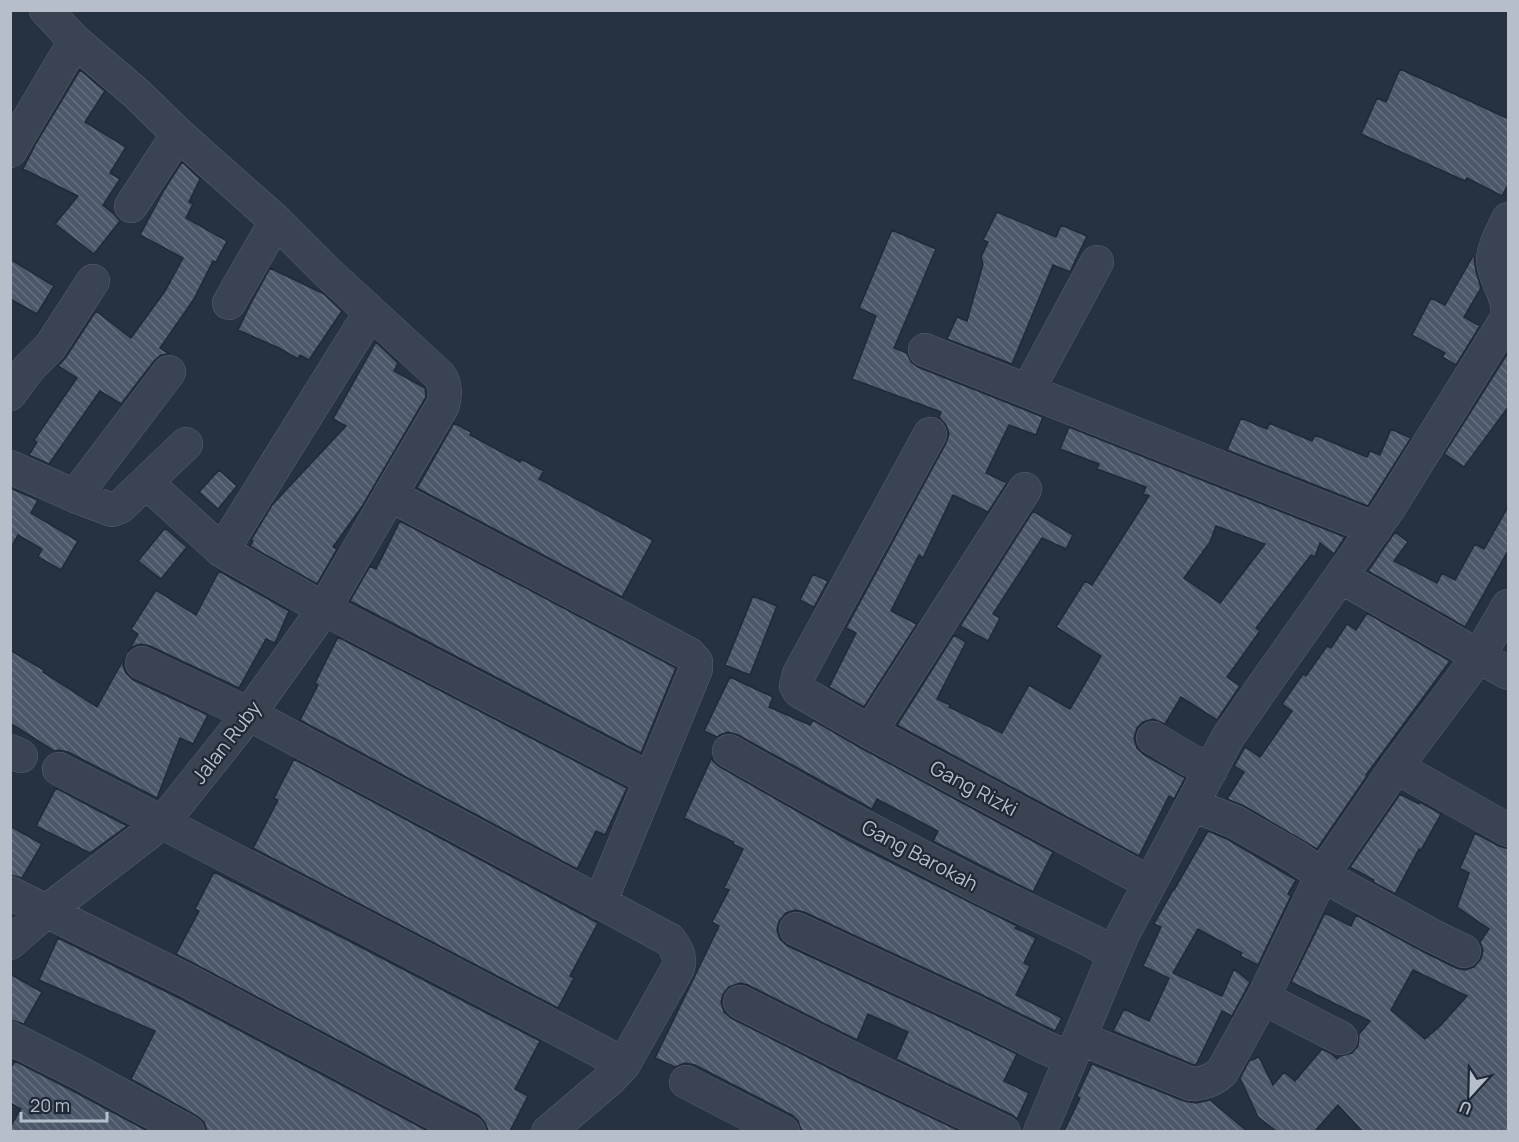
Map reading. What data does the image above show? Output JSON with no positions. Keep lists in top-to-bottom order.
{
  "streets": {
    "street": ["Jalan Ruby", "Gang Rizki", "Gang Barokah"]
  },
  "scale_bar": "20 m",
  "north": "bottom"
}
